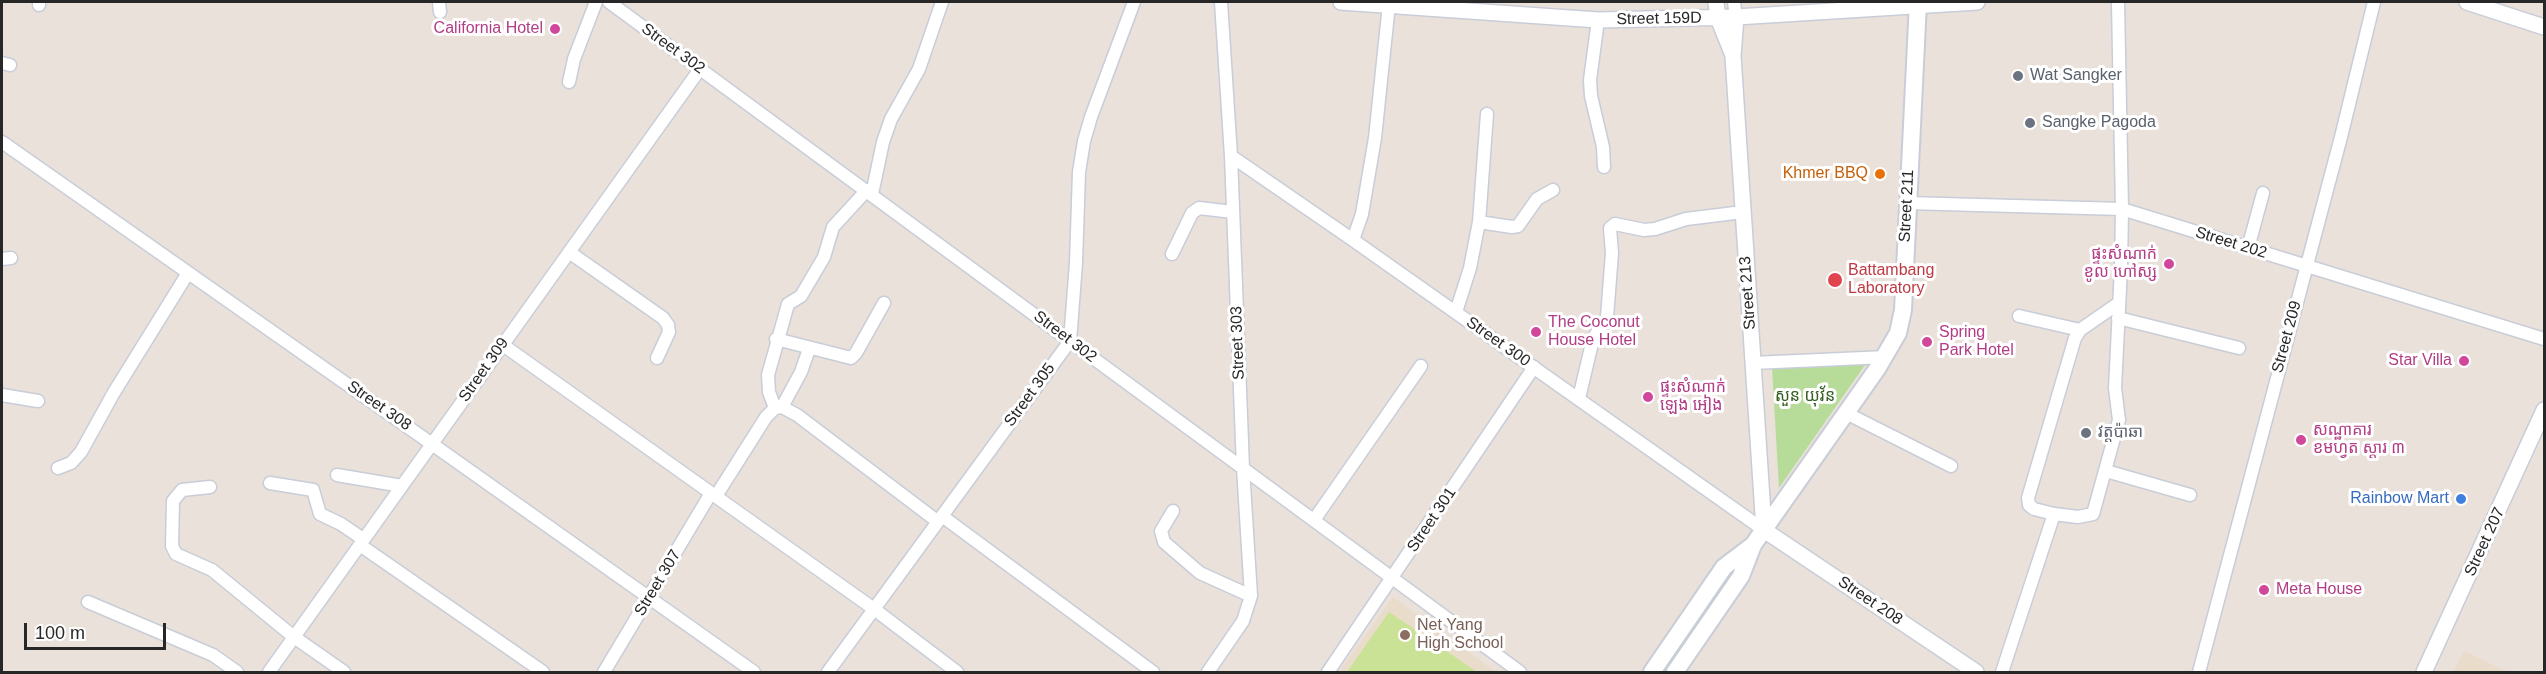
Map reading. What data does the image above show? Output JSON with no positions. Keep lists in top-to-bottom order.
{
  "streets": {
    "main road": ["Street 211"],
    "street": [
      "Street 159D",
      "Street 302",
      "Street 202",
      "Street 213",
      "Street 209",
      "Street 300",
      "Street 303",
      "Street 309",
      "Street 305",
      "Street 308",
      "Street 301",
      "Street 207",
      "Street 307",
      "Street 208"
    ]
  },
  "crossings": [
    ["Street 159D", "Street 211"],
    ["Street 159D", "Street 213"],
    ["Street 302", "Street 303"],
    ["Street 302", "Street 309"],
    ["Street 302", "Street 305"],
    ["Street 302", "Street 301"],
    ["Street 211", "Street 202"],
    ["Street 211", "Street 213"],
    ["Street 211", "Street 300"],
    ["Street 211", "Street 208"],
    ["Street 202", "Street 209"],
    ["Street 213", "Street 300"],
    ["Street 213", "Street 208"],
    ["Street 300", "Street 303"],
    ["Street 300", "Street 301"],
    ["Street 300", "Street 208"],
    ["Street 309", "Street 308"],
    ["Street 308", "Street 307"]
  ],
  "parks": ["សួន យុវ័ន"],
  "places": [
    "California Hotel",
    "Wat Sangker",
    "Sangke Pagoda",
    "Khmer BBQ",
    "ផ្ទះសំណាក់ ខូល ហៅស្ស",
    "Battambang Laboratory",
    "The Coconut House Hotel",
    "Spring Park Hotel",
    "Star Villa",
    "ផ្ទះសំណាក់ ឡេង អៀង",
    "វត្តប៉ាឆា",
    "សណ្ឋាគារ ខមហ្វត ស្តារ ៣",
    "Rainbow Mart",
    "Meta House",
    "Net Yang High School"
  ],
  "scale_bar": "100 m"
}
